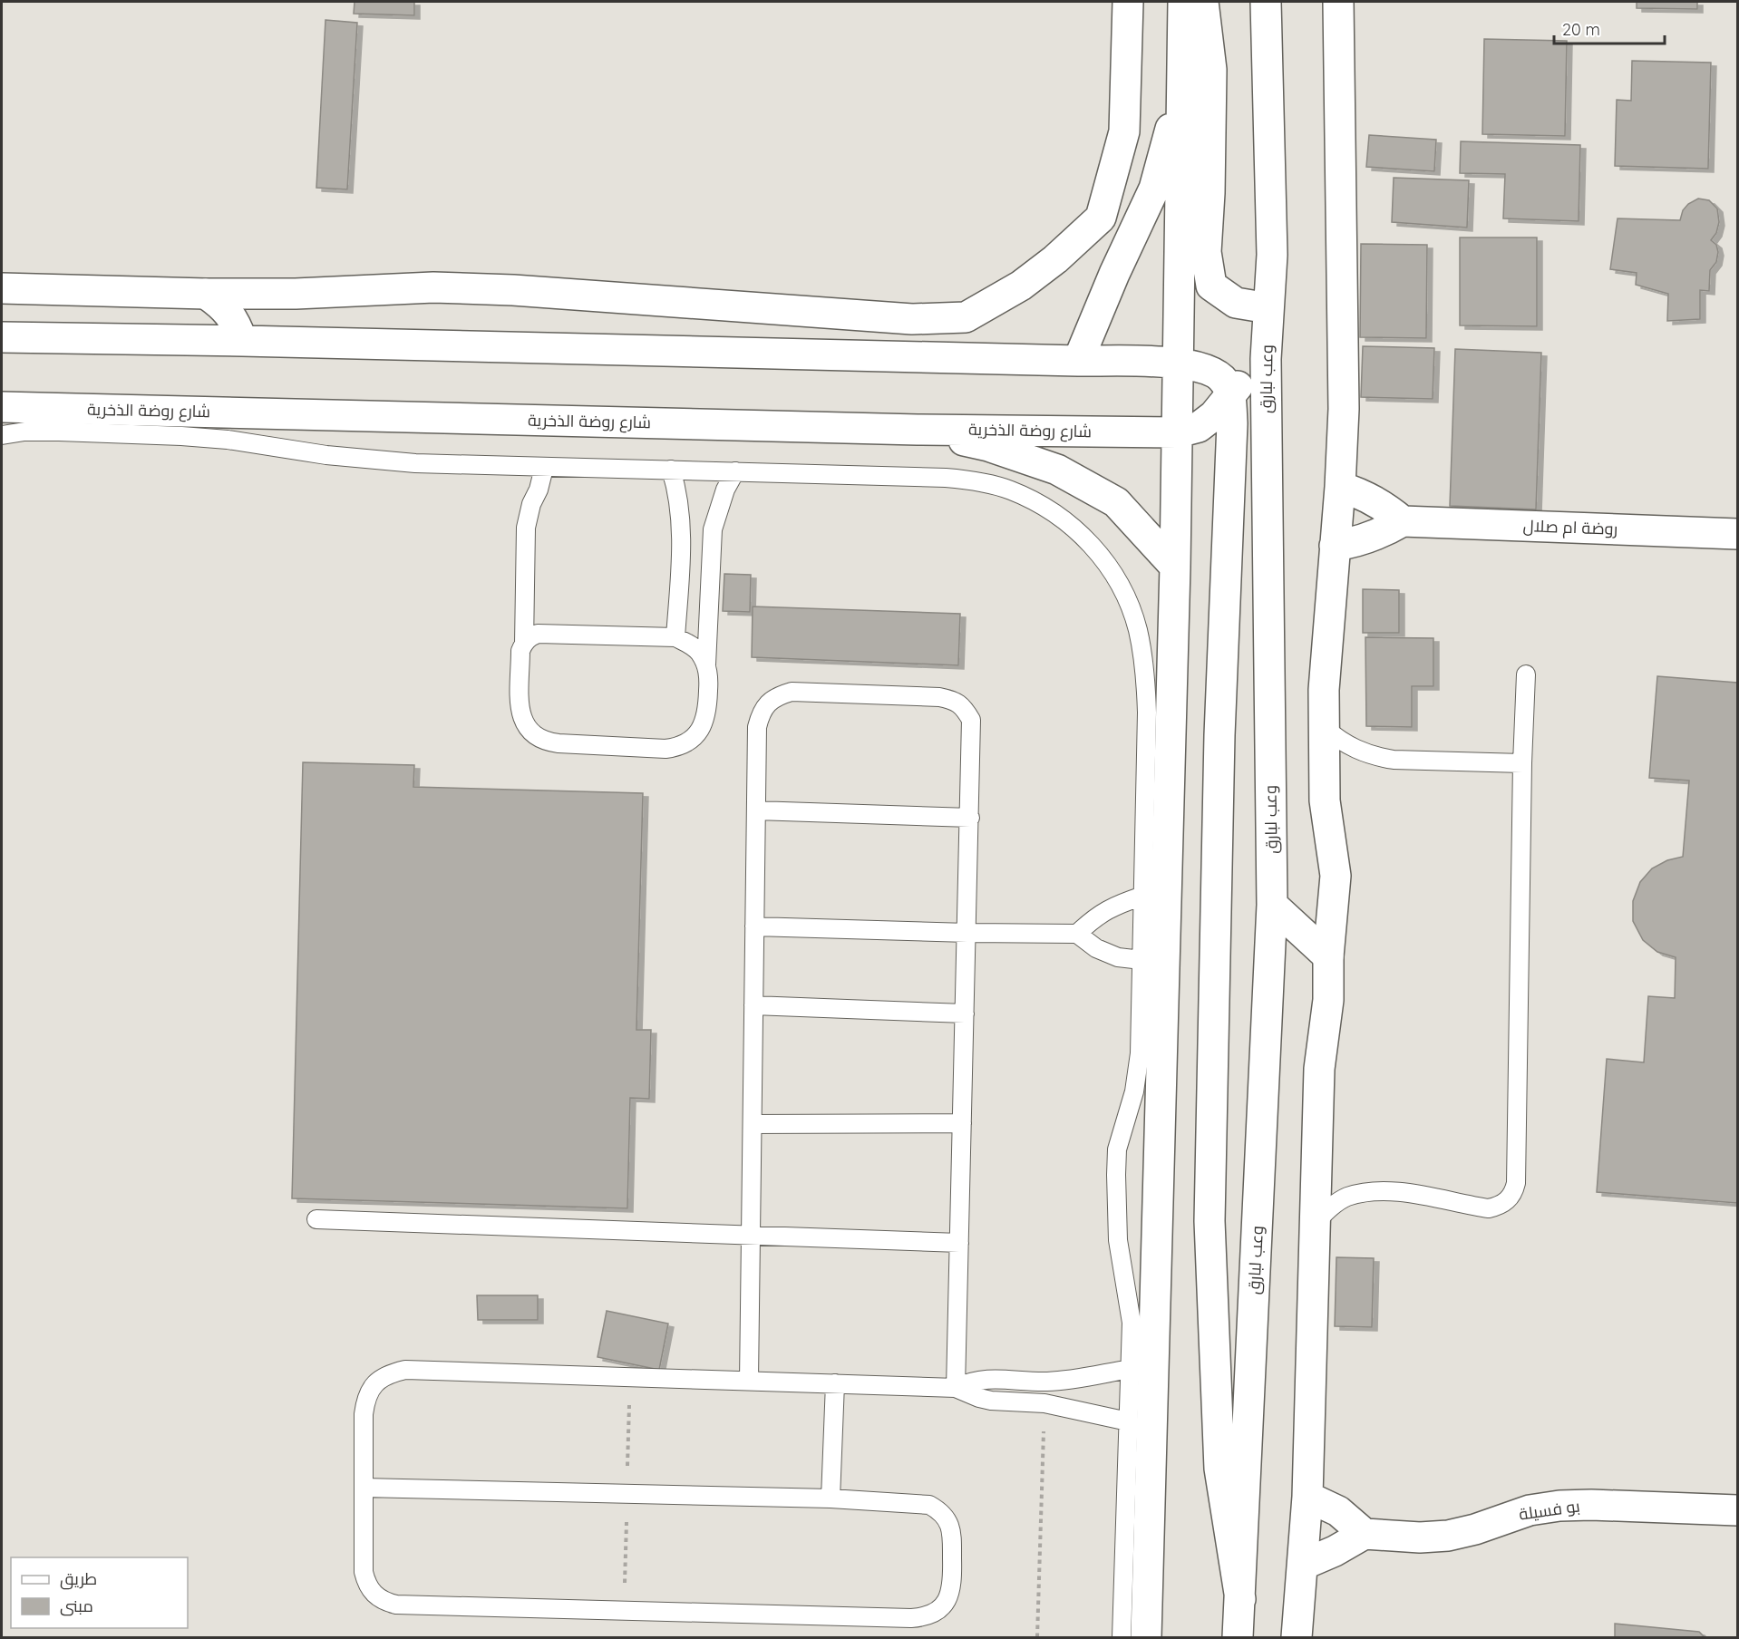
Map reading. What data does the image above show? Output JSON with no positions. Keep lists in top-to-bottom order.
{
  "streets": {
    "street": [
      "وعب لبارق",
      "شارع روضة الذخرية",
      "روضة ام صلال",
      "بو فسيلة"
    ]
  },
  "crossings": [
    ["وعب لبارق", "شارع روضة الذخرية"]
  ],
  "legend": ["طريق", "مبنى"],
  "scale_bar": "20 m"
}
